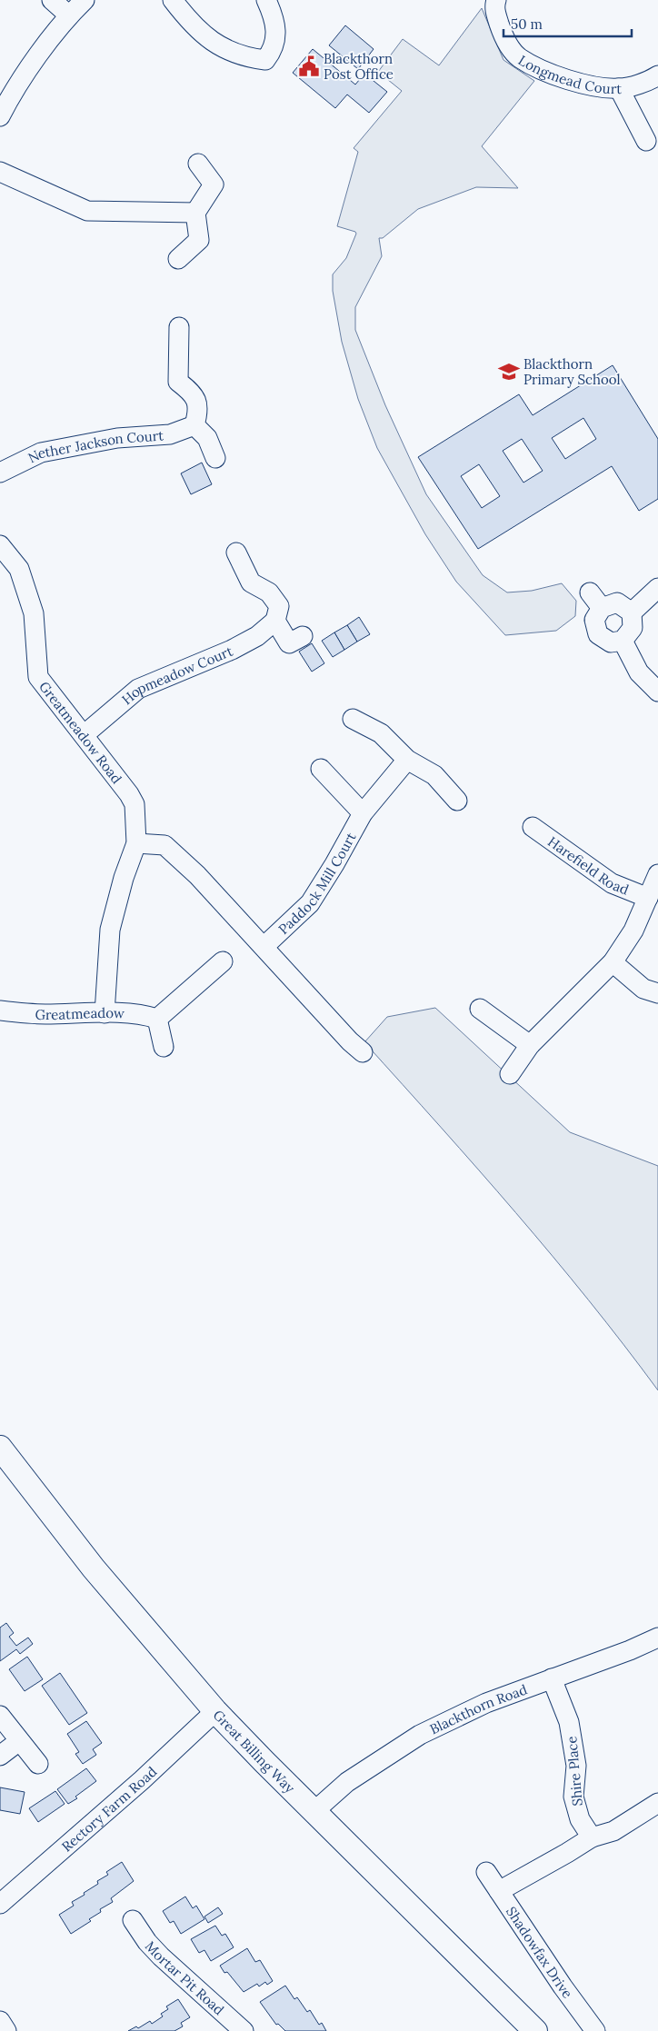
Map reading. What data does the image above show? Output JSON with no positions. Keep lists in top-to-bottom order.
{
  "streets": {
    "main road": ["Great Billing Way"],
    "street": [
      "Longmead Court",
      "Nether Jackson Court",
      "Hopmeadow Court",
      "Greatmeadow Road",
      "Harefield Road",
      "Paddock Mill Court",
      "Greatmeadow",
      "Blackthorn Road",
      "Shire Place",
      "Rectory Farm Road",
      "Shadowfax Drive",
      "Mortar Pit Road"
    ]
  },
  "crossings": [
    ["Hopmeadow Court", "Greatmeadow Road"],
    ["Greatmeadow Road", "Greatmeadow"],
    ["Blackthorn Road", "Great Billing Way"],
    ["Blackthorn Road", "Shire Place"],
    ["Great Billing Way", "Rectory Farm Road"]
  ],
  "places": {
    "public building": ["Blackthorn Post Office"],
    "school or university": ["Blackthorn Primary School"]
  },
  "scale_bar": "50 m"
}
